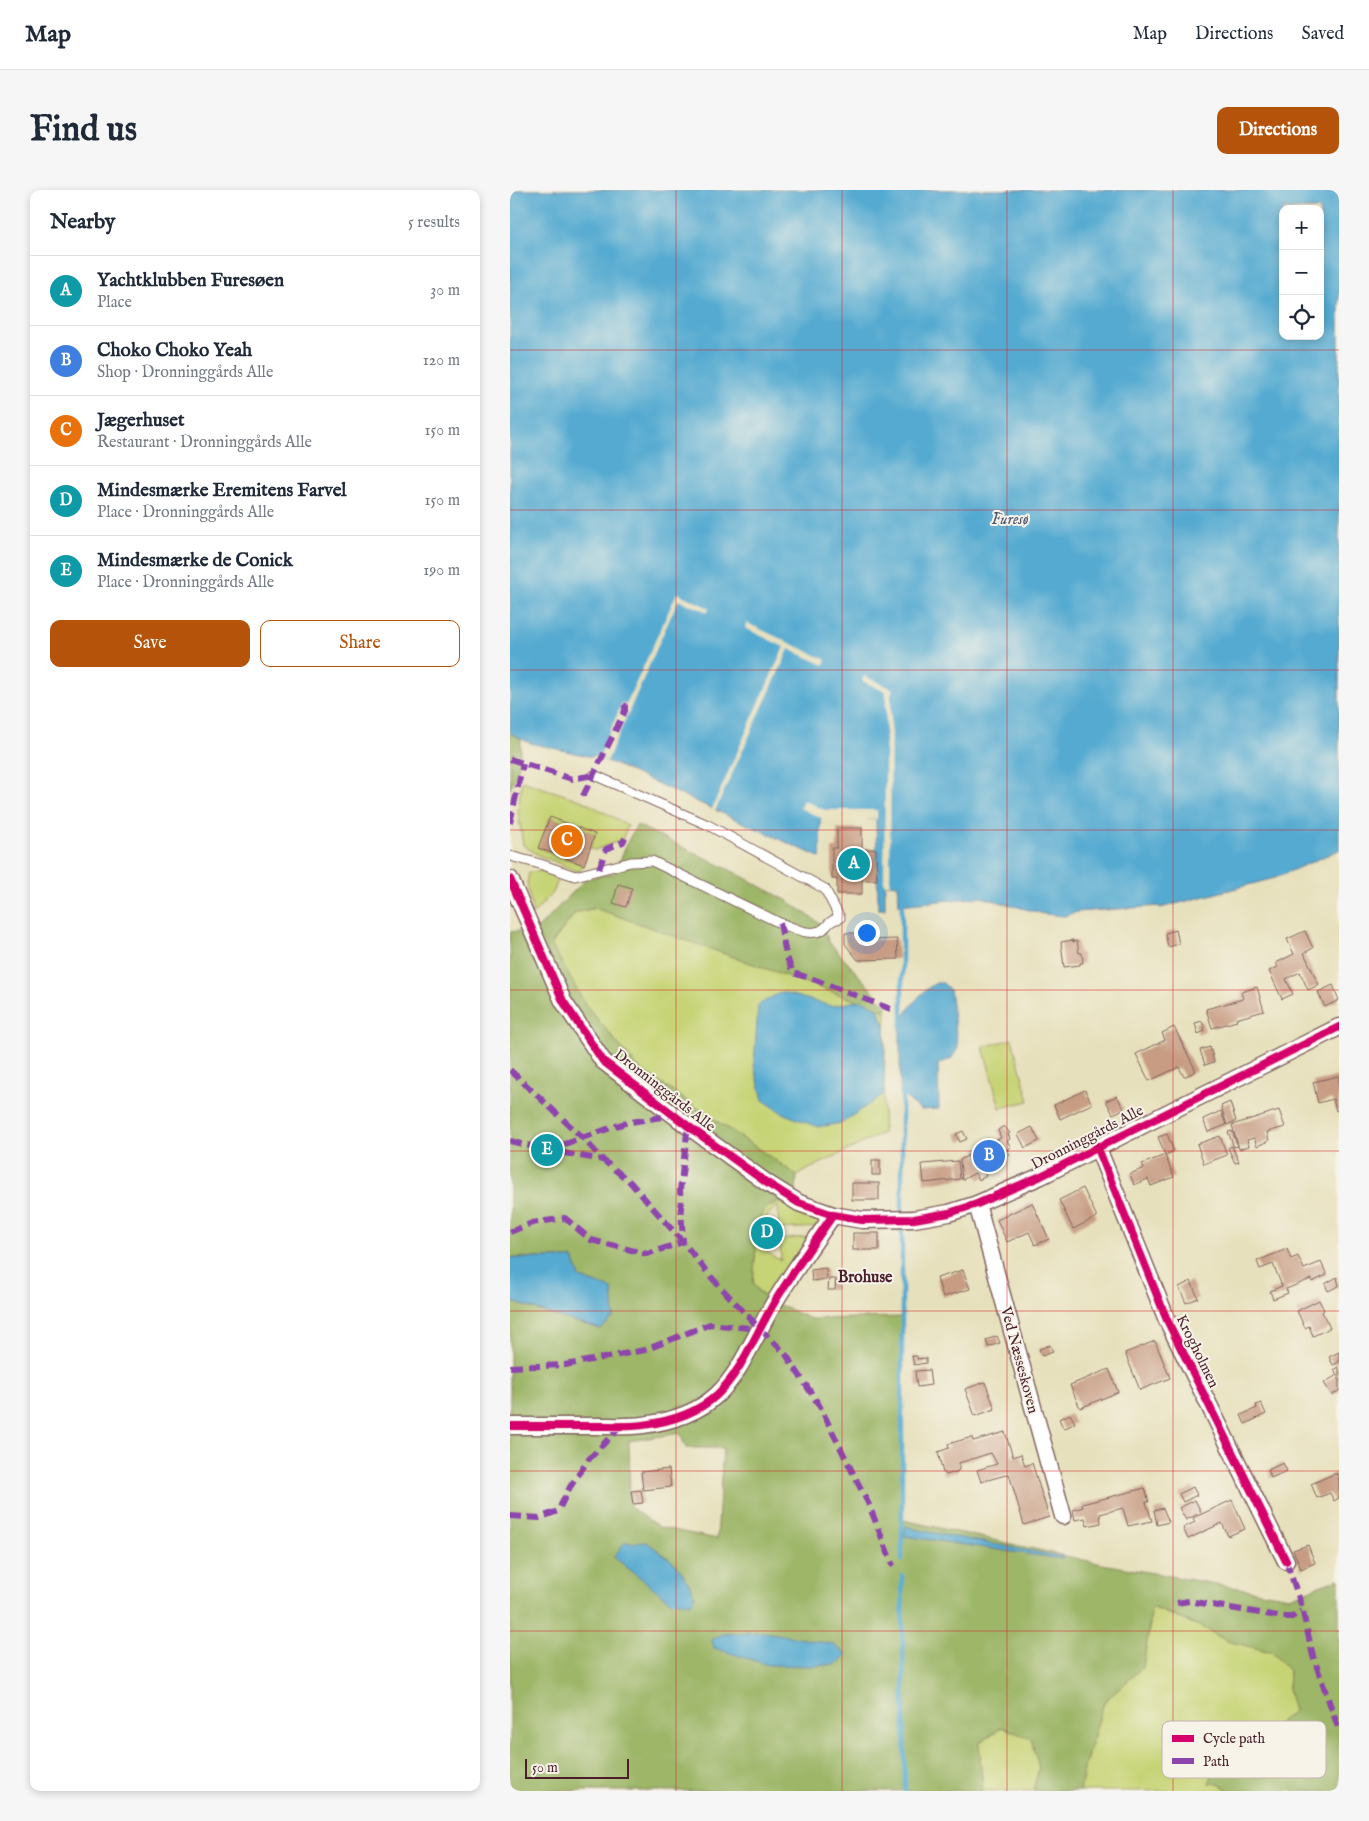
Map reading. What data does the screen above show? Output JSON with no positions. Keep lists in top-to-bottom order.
{
  "streets": {
    "street": ["Dronninggårds Alle", "Krogholmen", "Ved Næsseskoven"]
  },
  "crossings": [
    ["Dronninggårds Alle", "Krogholmen"],
    ["Dronninggårds Alle", "Ved Næsseskoven"]
  ],
  "districts": ["Brohuse"],
  "water": ["Furesø"],
  "legend": ["Cycle path", "Path"],
  "scale_bar": "50 m",
  "page": {
    "header": "Map",
    "nav": ["Map", "Directions", "Saved"],
    "buttons": [
      "Directions",
      ["Save", "Share"]
    ],
    "title": "Find us",
    "heading": ["Nearby", "5 results"],
    "map_buttons": ["+", "−"],
    "list": [
      {
        "mark": "A",
        "name": "Yachtklubben Furesøen",
        "note": "Place",
        "value": "30 m"
      },
      {
        "mark": "B",
        "name": "Choko Choko Yeah",
        "note": "Shop · Dronninggårds Alle",
        "value": "120 m"
      },
      {
        "mark": "C",
        "name": "Jægerhuset",
        "note": "Restaurant · Dronninggårds Alle",
        "value": "150 m"
      },
      {
        "mark": "D",
        "name": "Mindesmærke Eremitens Farvel",
        "note": "Place · Dronninggårds Alle",
        "value": "150 m"
      },
      {
        "mark": "E",
        "name": "Mindesmærke de Conick",
        "note": "Place · Dronninggårds Alle",
        "value": "190 m"
      }
    ],
    "pins": [
      "C",
      "A",
      "E",
      "B",
      "D"
    ],
    "scale": "50 m"
  }
}
